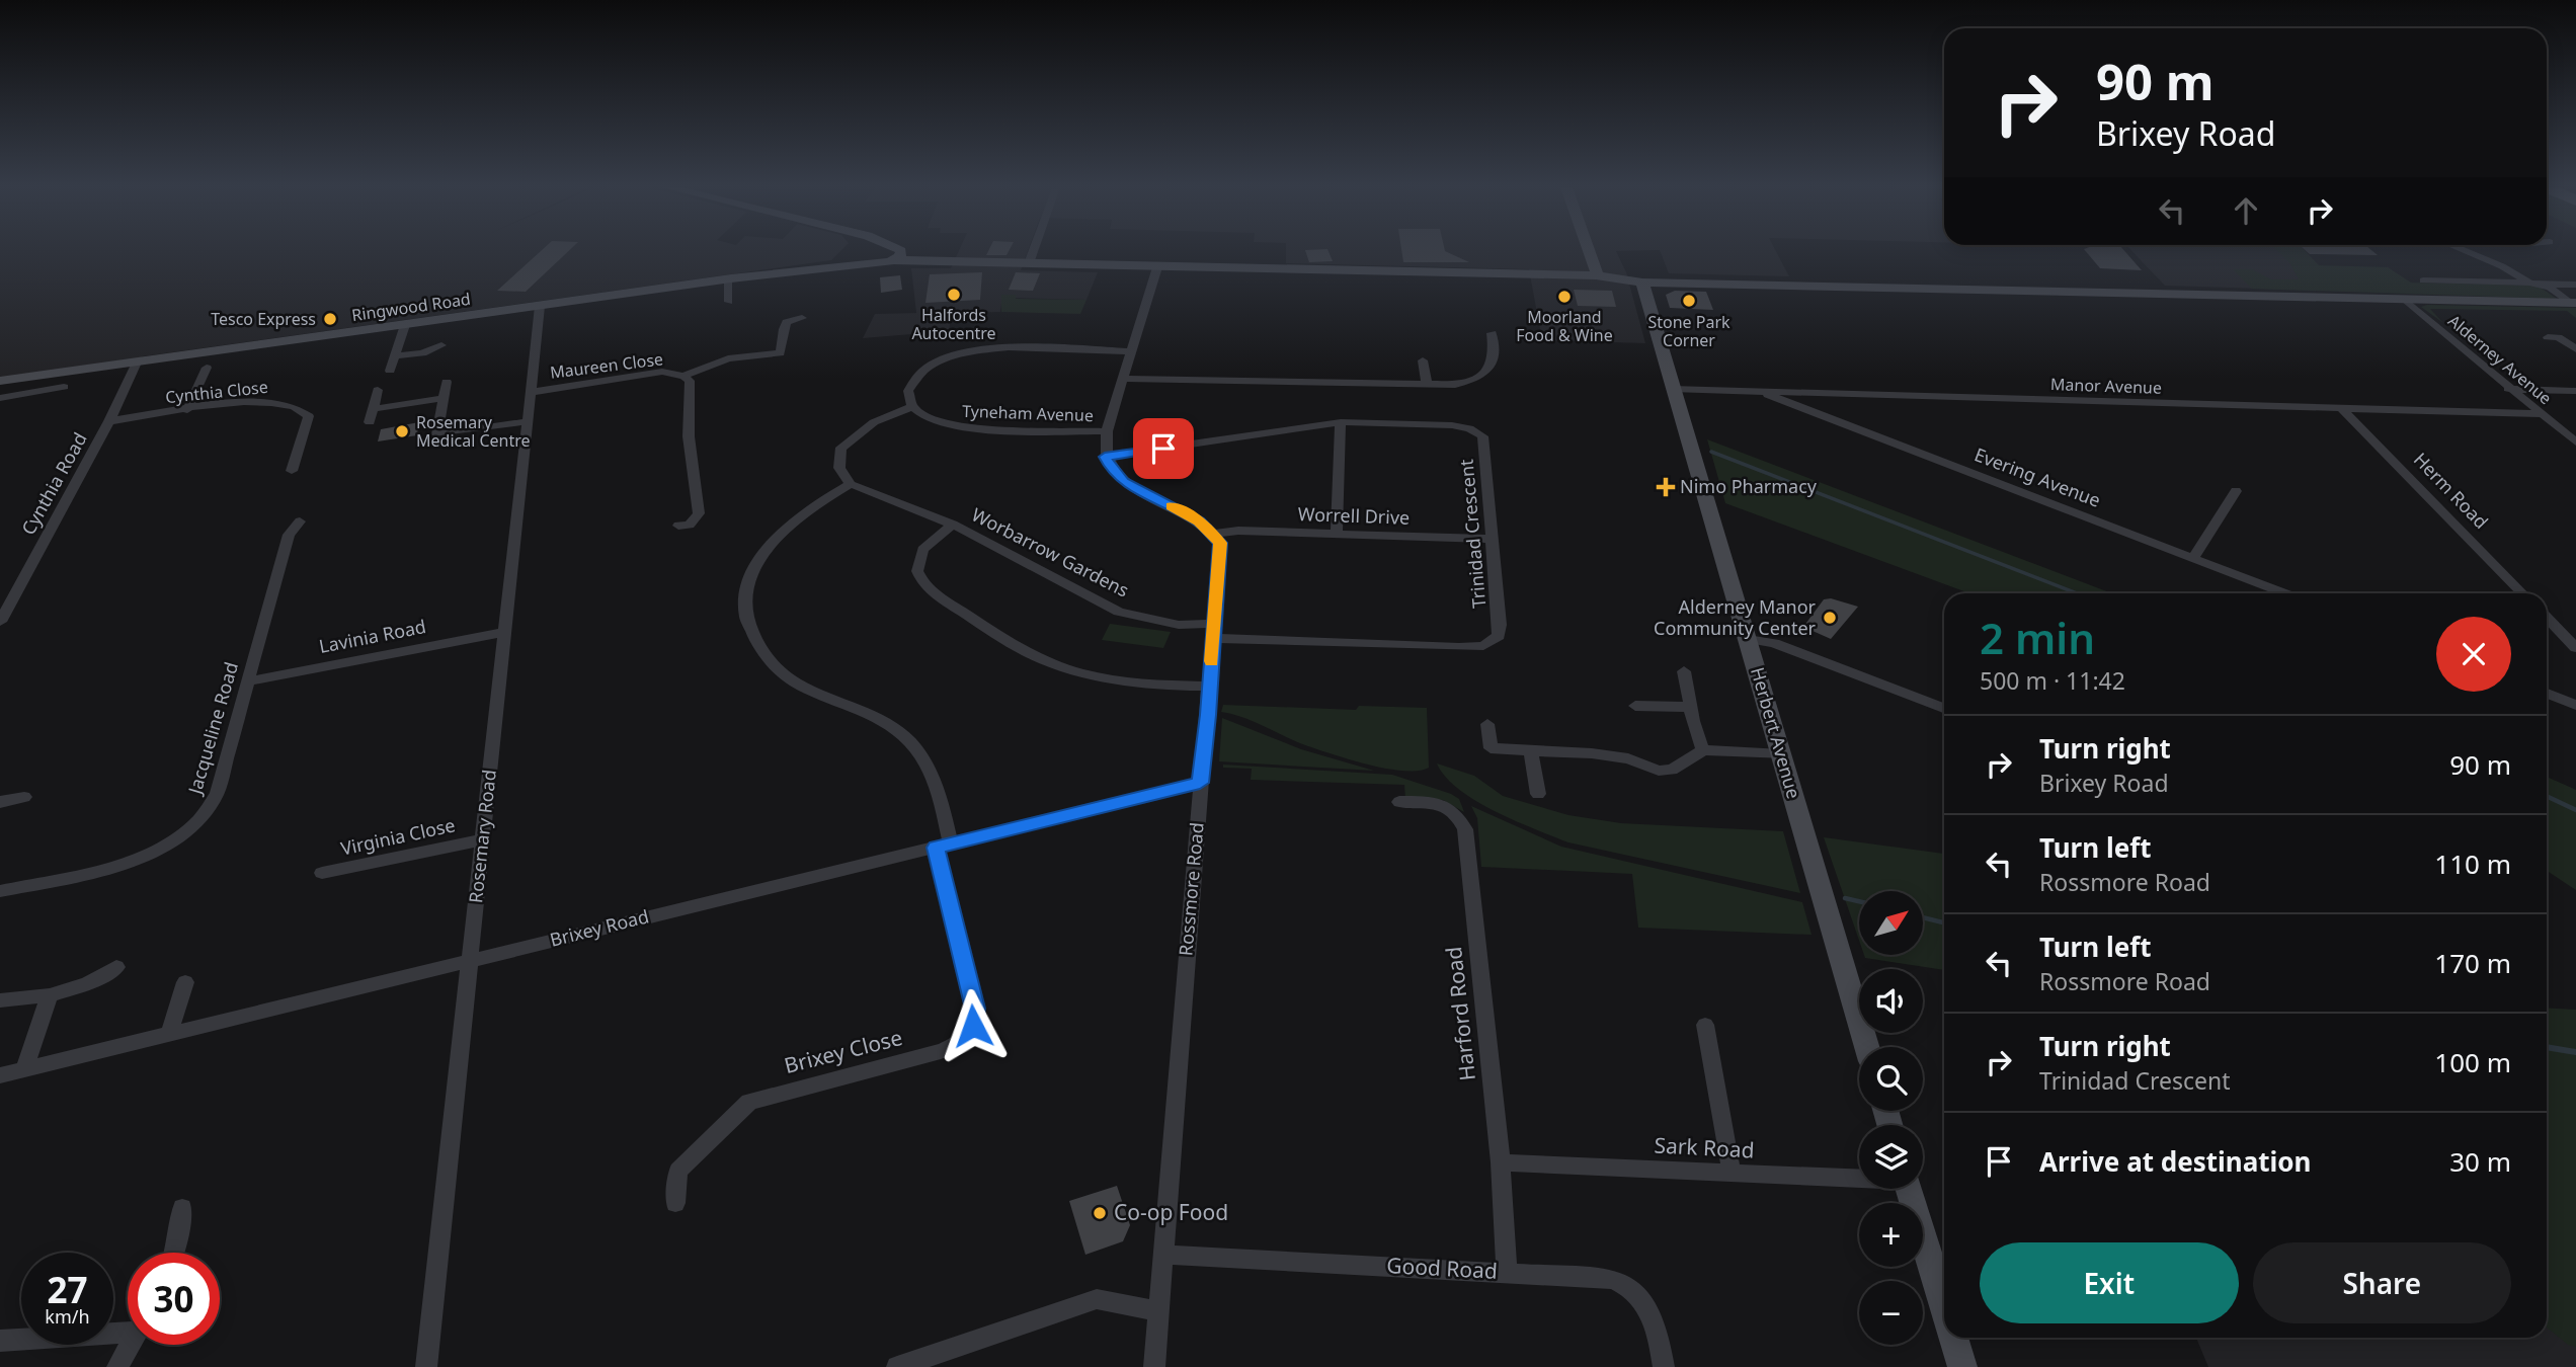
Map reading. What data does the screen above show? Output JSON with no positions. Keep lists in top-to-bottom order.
{
  "streets": {
    "main road": ["Ringwood Road", "Herbert Avenue"],
    "street": [
      "Alderney Avenue",
      "Maureen Close",
      "Manor Avenue",
      "Cynthia Close",
      "Tyneham Avenue",
      "Evering Avenue",
      "Cynthia Road",
      "Herm Road",
      "Worrell Drive",
      "Trinidad Crescent",
      "Worbarrow Gardens",
      "Lavinia Road",
      "Jacqueline Road",
      "Rosemary Road",
      "Virginia Close",
      "Rossmore Road",
      "Brixey Road",
      "Harford Road",
      "Brixey Close",
      "Sark Road",
      "Good Road"
    ]
  },
  "crossings": [
    ["Ringwood Road", "Cynthia Road"],
    ["Ringwood Road", "Rosemary Road"],
    ["Alderney Avenue", "Manor Avenue"],
    ["Maureen Close", "Rosemary Road"],
    ["Manor Avenue", "Evering Avenue"],
    ["Manor Avenue", "Herm Road"],
    ["Manor Avenue", "Herbert Avenue"],
    ["Cynthia Close", "Cynthia Road"],
    ["Worrell Drive", "Trinidad Crescent"],
    ["Worrell Drive", "Rossmore Road"],
    ["Trinidad Crescent", "Worbarrow Gardens"],
    ["Trinidad Crescent", "Rossmore Road"],
    ["Worbarrow Gardens", "Rossmore Road"],
    ["Worbarrow Gardens", "Brixey Close"],
    ["Lavinia Road", "Jacqueline Road"],
    ["Lavinia Road", "Rosemary Road"],
    ["Rosemary Road", "Virginia Close"],
    ["Rosemary Road", "Brixey Road"],
    ["Rossmore Road", "Brixey Road"],
    ["Rossmore Road", "Good Road"],
    ["Brixey Road", "Brixey Close"],
    ["Harford Road", "Sark Road"],
    ["Harford Road", "Good Road"]
  ],
  "places": {
    "other": [
      "Halfords Autocentre",
      "Moorland Food & Wine",
      "Stone Park Corner",
      "Tesco Express",
      "Rosemary Medical Centre",
      "Alderney Manor Community Center",
      "Co-op Food"
    ],
    "health": ["Nimo Pharmacy"]
  },
  "north": "top right",
  "page": {
    "turn": ["90 m", "Brixey Road"],
    "heading": ["2 min", "500 m · 11:42"],
    "list": [
      {
        "name": "Turn right",
        "note": "Brixey Road",
        "value": "90 m"
      },
      {
        "name": "Turn left",
        "note": "Rossmore Road",
        "value": "110 m"
      },
      {
        "name": "Turn left",
        "note": "Rossmore Road",
        "value": "170 m"
      },
      {
        "name": "Turn right",
        "note": "Trinidad Crescent",
        "value": "100 m"
      },
      {
        "name": "Arrive at destination",
        "value": "30 m"
      }
    ],
    "map_buttons": ["+", "−"],
    "buttons": ["Exit", "Share"],
    "speed": "27 km/h",
    "limit": "30"
  }
}
